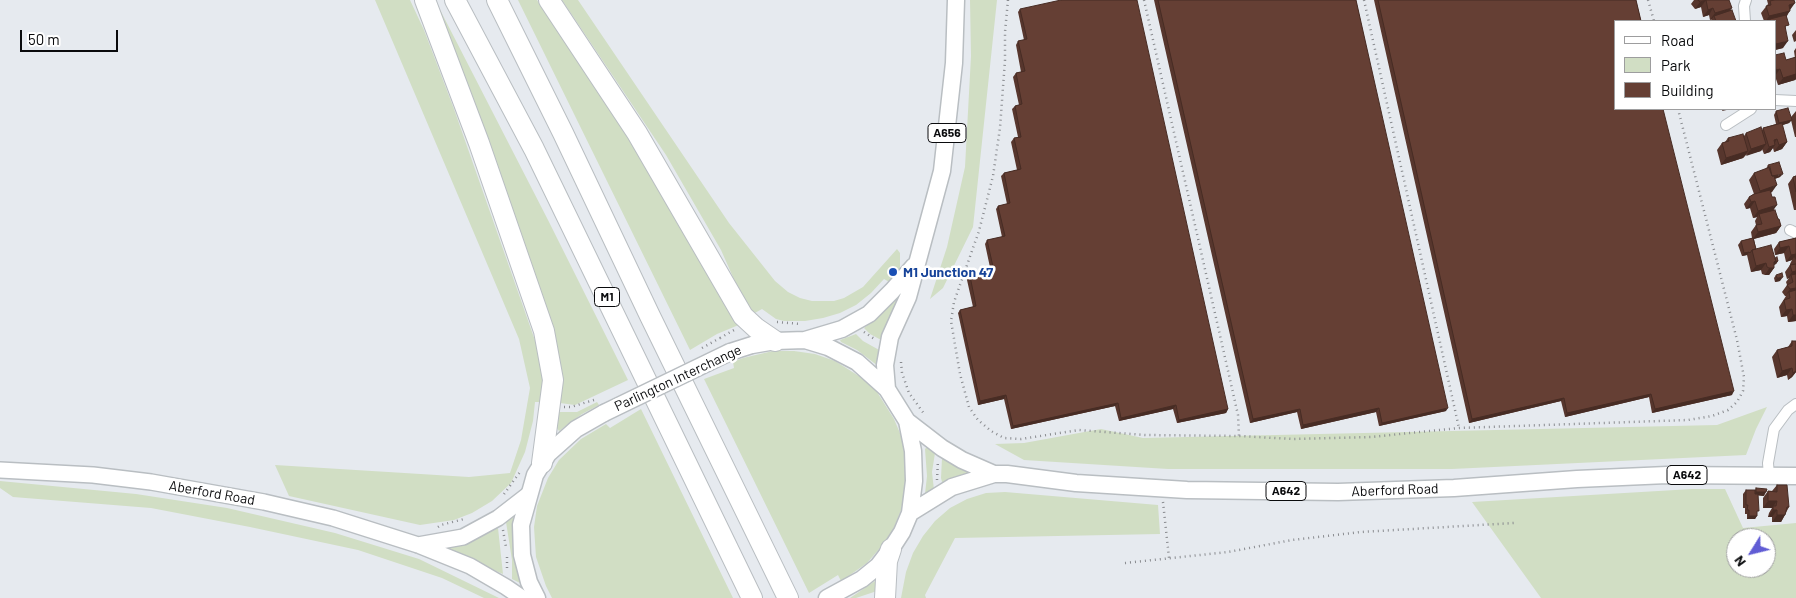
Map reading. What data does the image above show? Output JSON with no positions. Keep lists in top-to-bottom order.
{
  "streets": {
    "highway": ["M1"],
    "main road": [
      "A656",
      "Parlington Interchange",
      "A642",
      "Aberford Road"
    ]
  },
  "crossings": [
    ["A656", "Parlington Interchange"],
    ["Parlington Interchange", "Aberford Road"]
  ],
  "places": ["M1 Junction 47"],
  "legend": ["Road", "Park", "Building"],
  "scale_bar": "50 m",
  "north": "bottom left"
}
